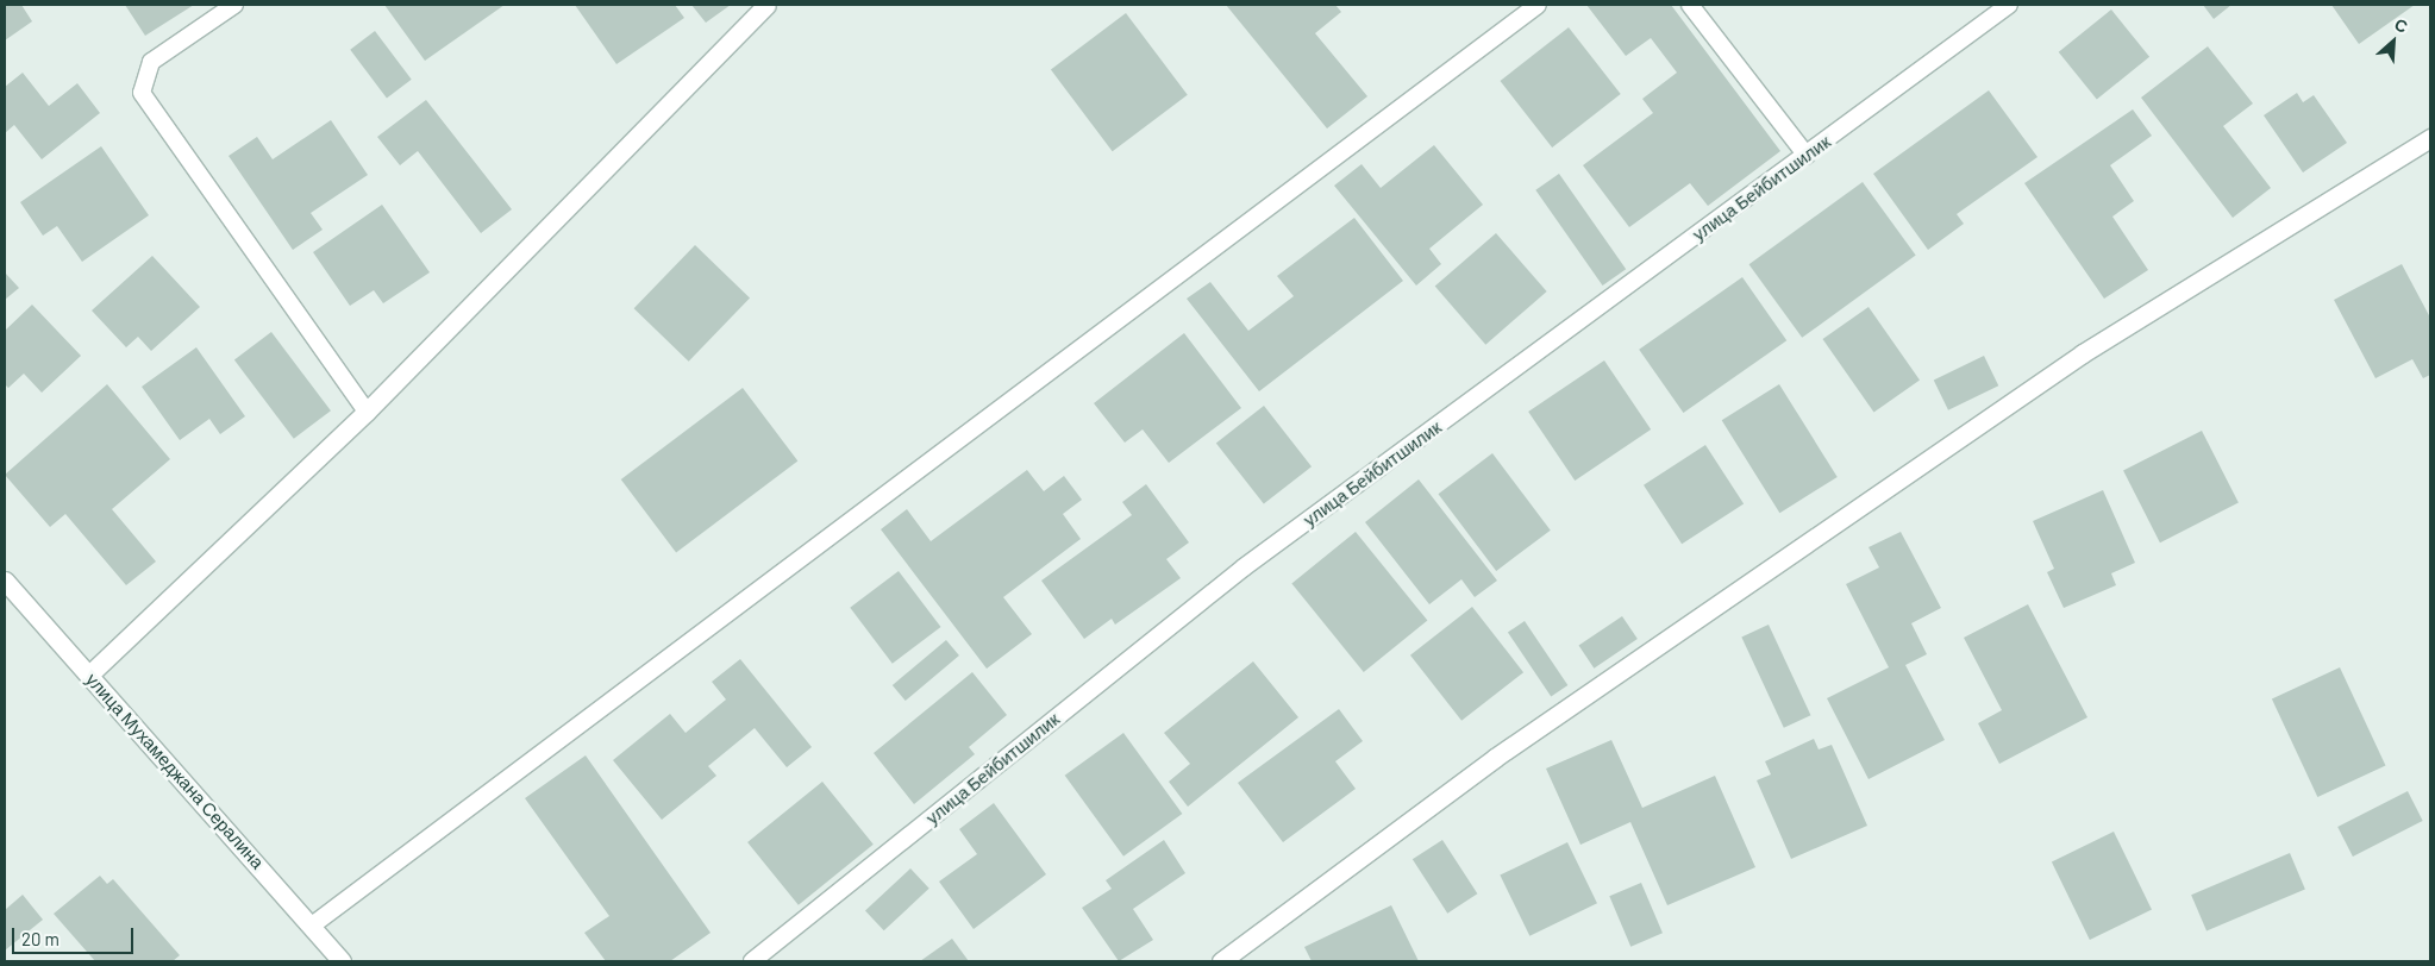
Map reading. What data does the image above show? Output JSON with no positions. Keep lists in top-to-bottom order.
{
  "streets": {
    "street": ["улица Мухамеджана Сералина"],
    "lane": ["улица Бейбитшилик"]
  },
  "scale_bar": "20 m",
  "north": "top right"
}
